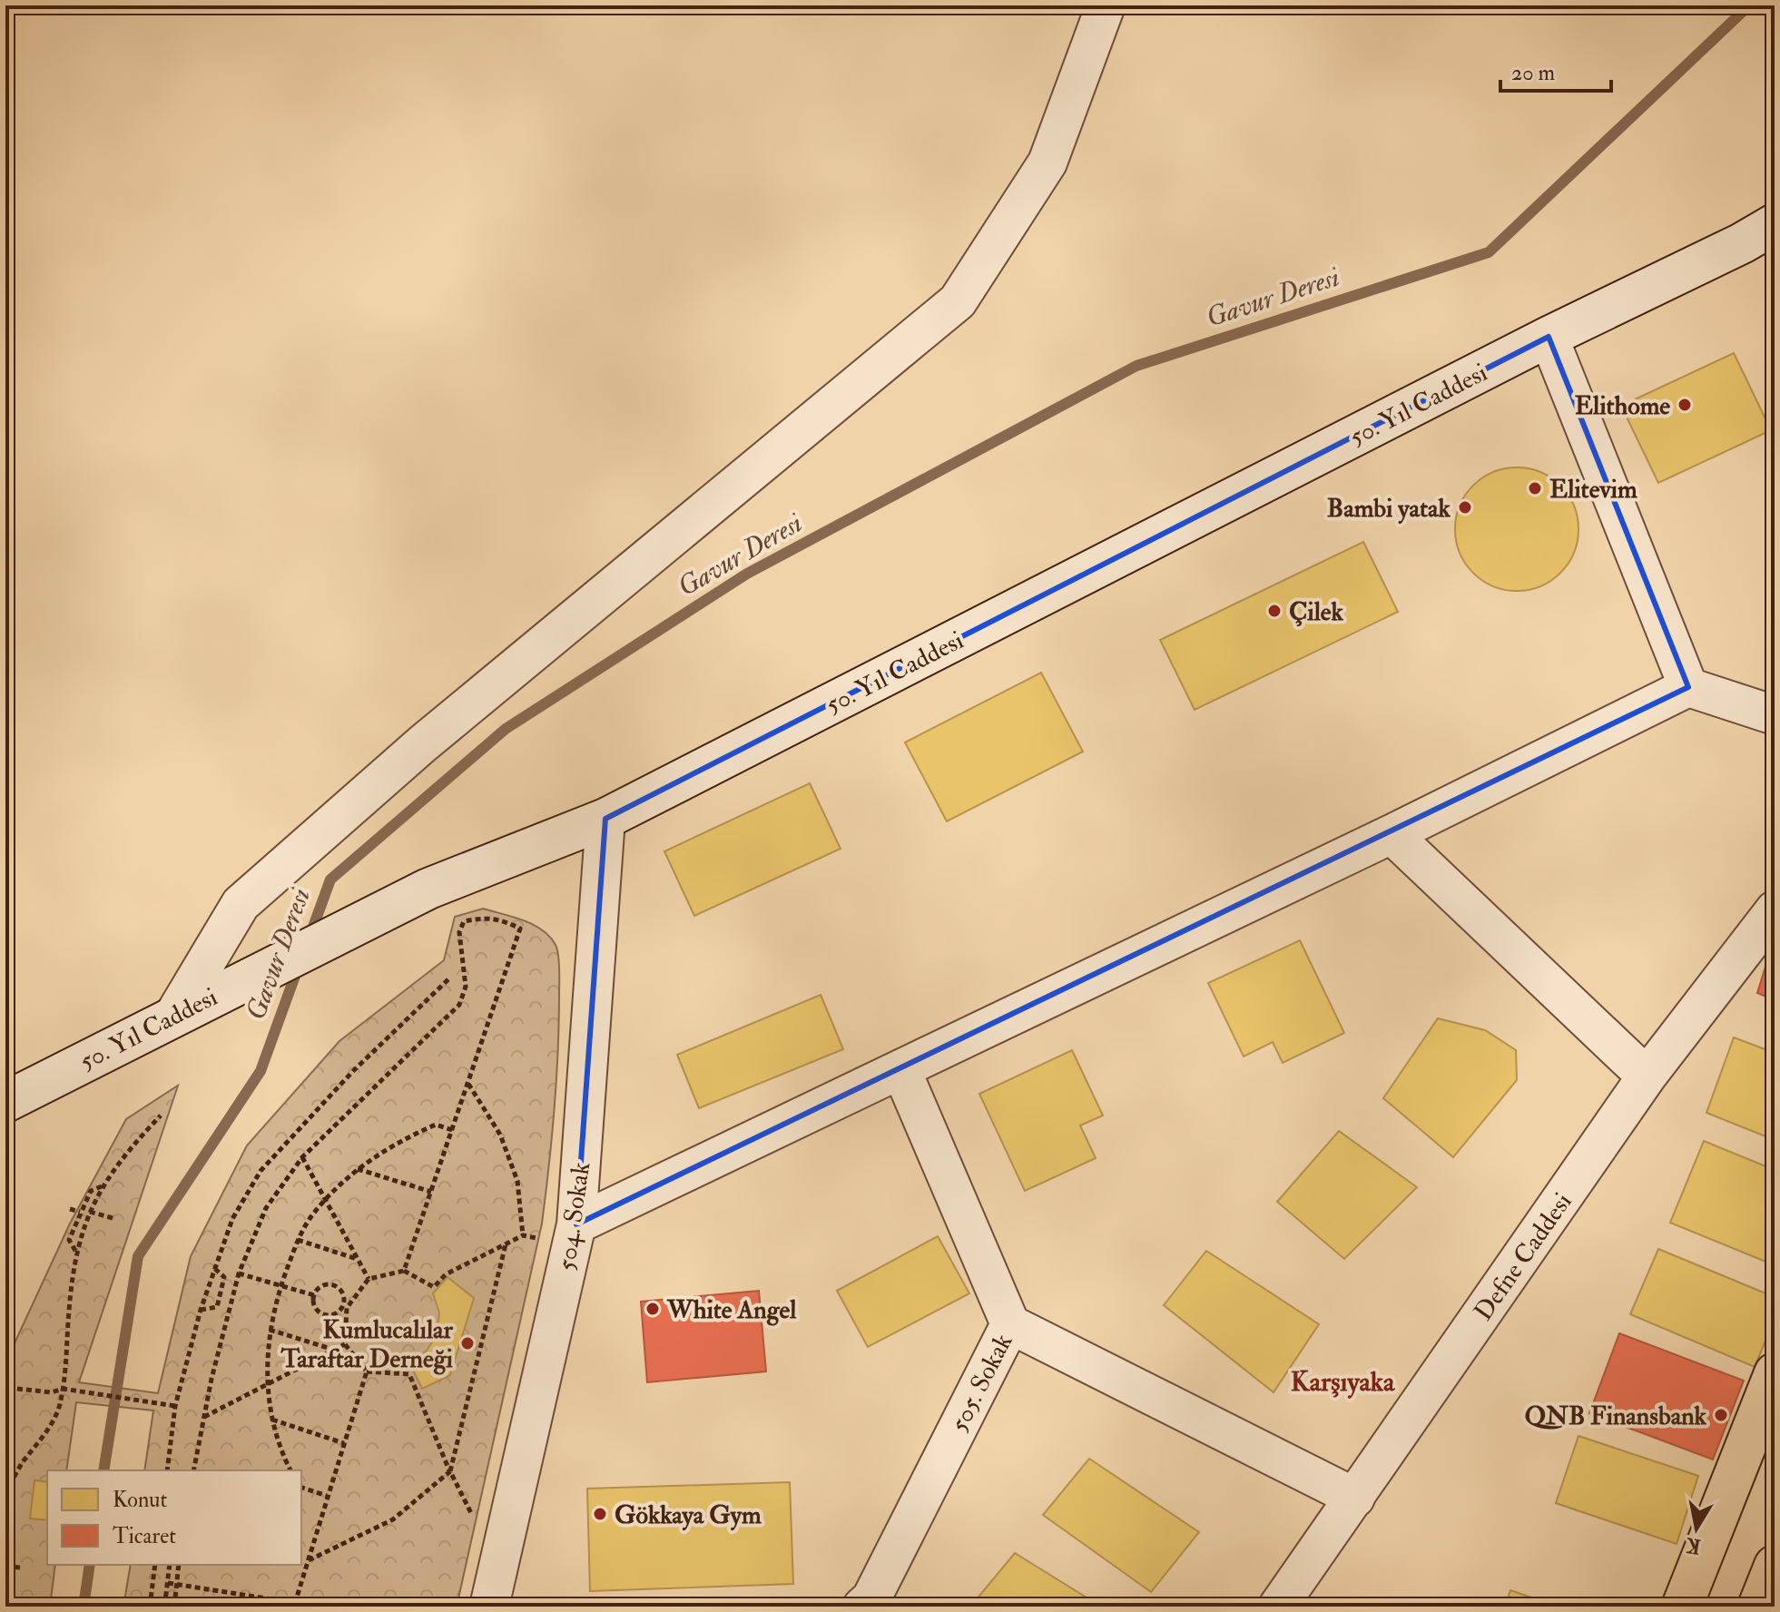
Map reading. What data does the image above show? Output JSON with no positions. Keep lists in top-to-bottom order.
{
  "streets": {
    "main road": ["50. Yıl Caddesi"],
    "street": ["504. Sokak", "Defne Caddesi", "505. Sokak"]
  },
  "crossings": [
    ["50. Yıl Caddesi", "504. Sokak"]
  ],
  "districts": ["Karşıyaka"],
  "water": ["Gavur Deresi"],
  "places": [
    "Elithome",
    "Elitevim",
    "Bambi yatak",
    "Çilek",
    "White Angel",
    "Kumlucalılar Taraftar Derneği",
    "QNB Finansbank",
    "Gökkaya Gym"
  ],
  "legend": ["Konut", "Ticaret"],
  "scale_bar": "20 m",
  "north": "bottom"
}
